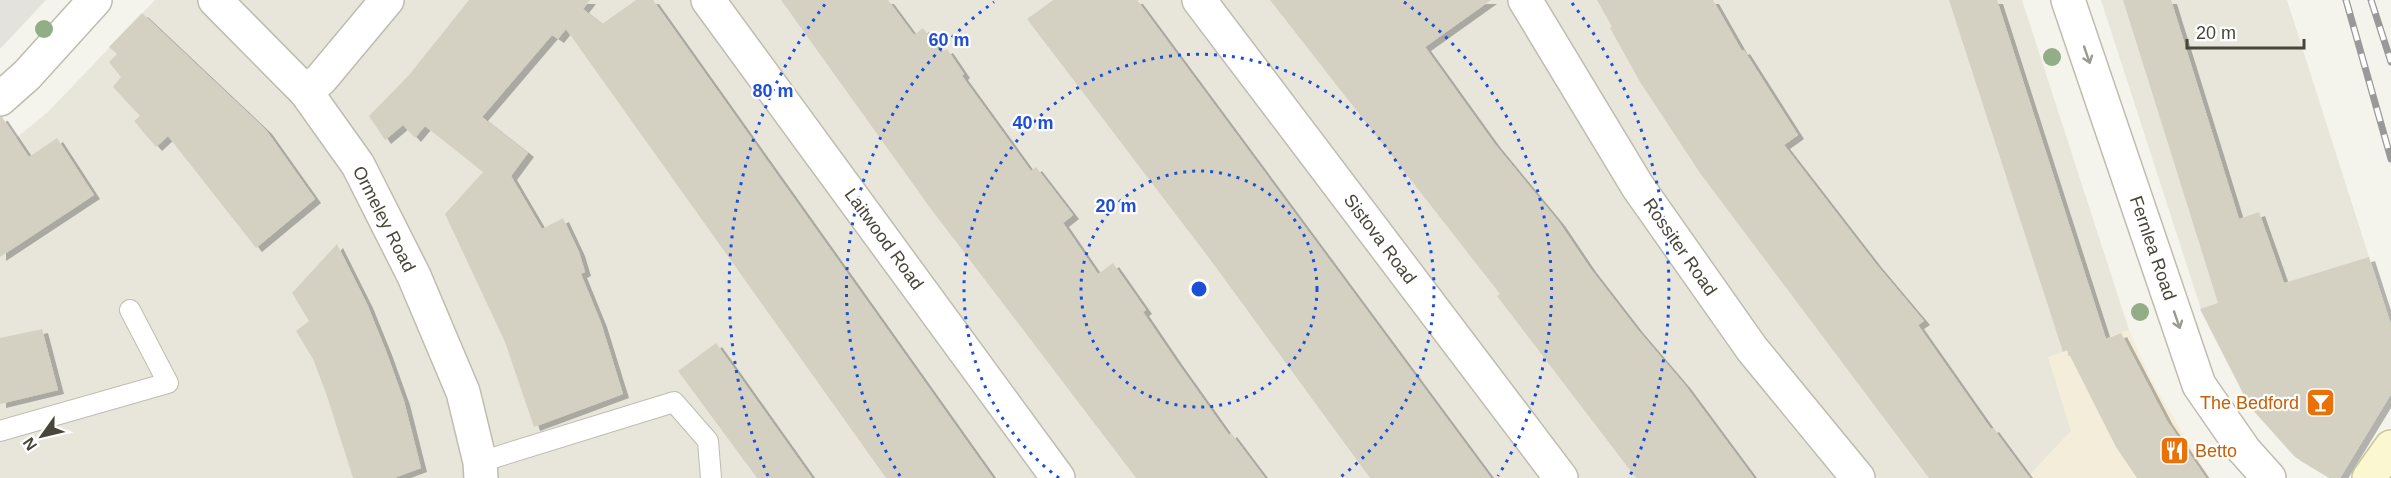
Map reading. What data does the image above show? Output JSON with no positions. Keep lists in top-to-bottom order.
{
  "streets": {
    "street": [
      "Ormeley Road",
      "Laitwood Road",
      "Sistova Road",
      "Rossiter Road",
      "Fernlea Road"
    ]
  },
  "one_way": ["Fernlea Road"],
  "places": {
    "bar": ["The Bedford"],
    "restaurant": ["Betto"]
  },
  "scale_bar": "20 m",
  "north": "bottom left",
  "rings": [
    "60 m",
    "80 m",
    "40 m",
    "20 m"
  ]
}
